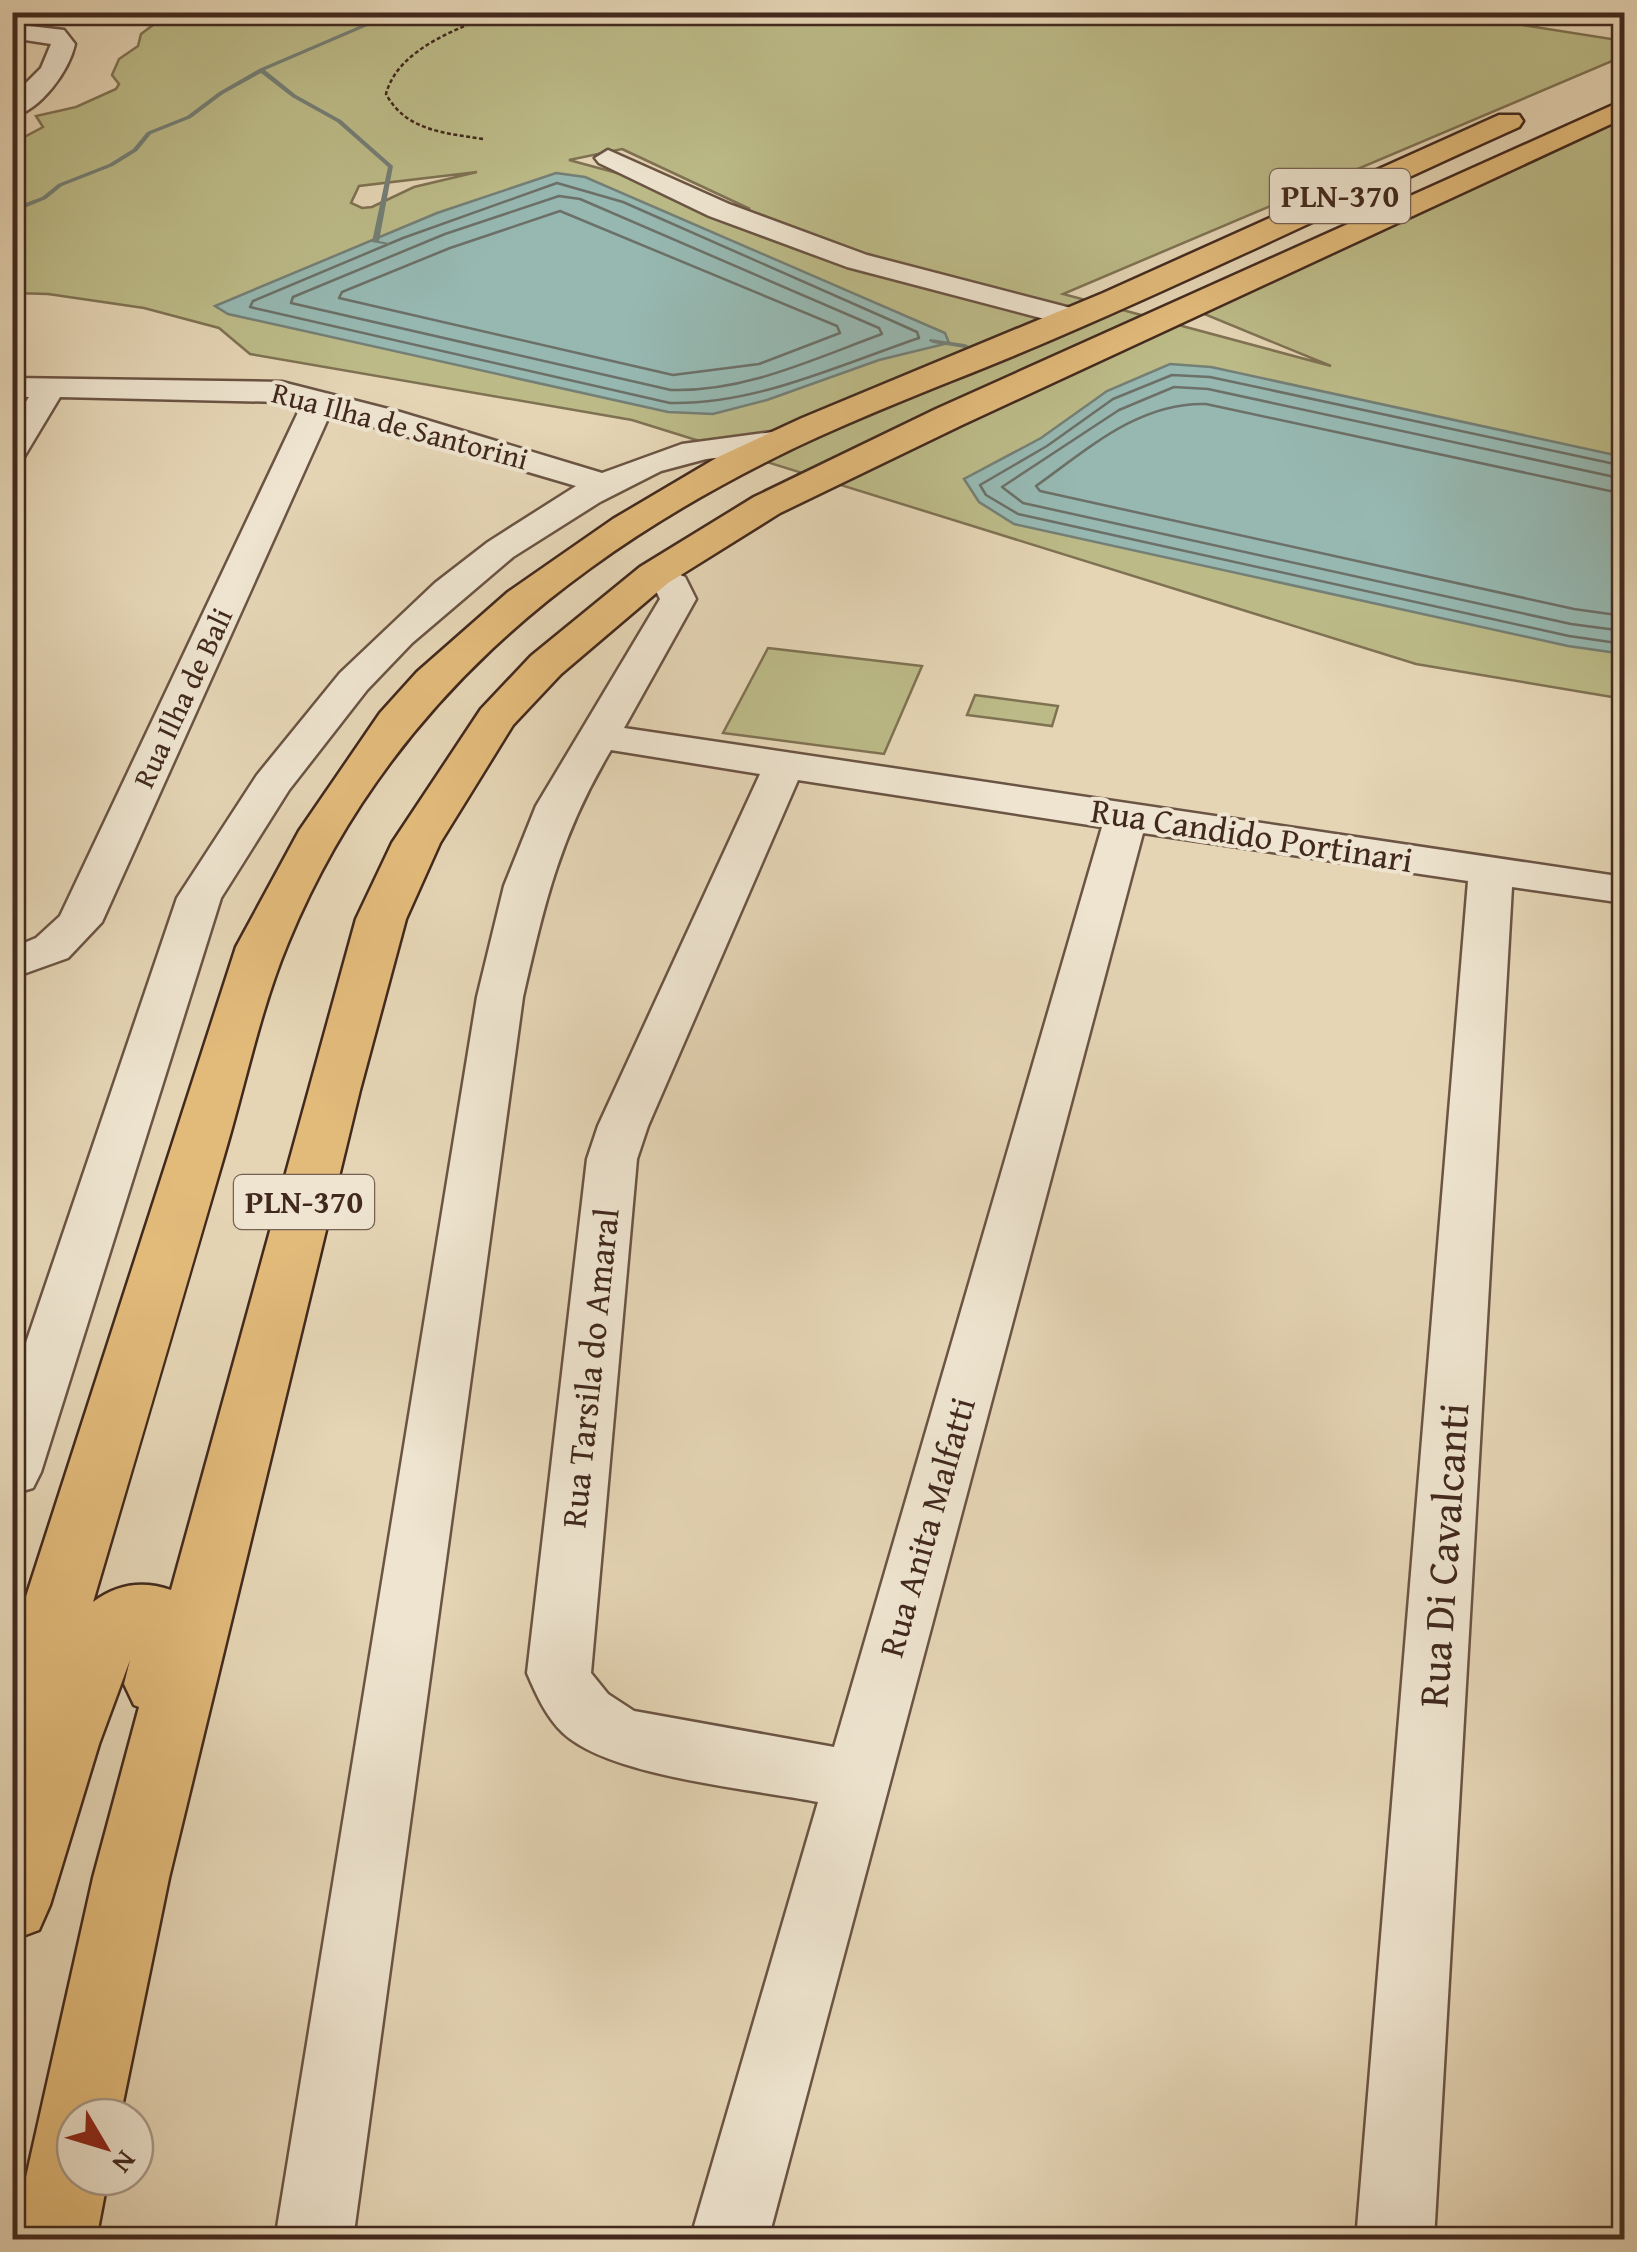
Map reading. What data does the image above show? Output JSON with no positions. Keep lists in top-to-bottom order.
{
  "streets": {
    "main road": ["PLN-370"],
    "street": [
      "Rua Ilha de Santorini",
      "Rua Ilha de Bali",
      "Rua Candido Portinari",
      "Rua Tarsila do Amaral",
      "Rua Anita Malfatti",
      "Rua Di Cavalcanti"
    ]
  },
  "crossings": [
    ["Rua Ilha de Santorini", "Rua Ilha de Bali"],
    ["Rua Candido Portinari", "Rua Tarsila do Amaral"],
    ["Rua Candido Portinari", "Rua Anita Malfatti"],
    ["Rua Candido Portinari", "Rua Di Cavalcanti"],
    ["Rua Tarsila do Amaral", "Rua Anita Malfatti"]
  ],
  "north": "bottom right"
}
